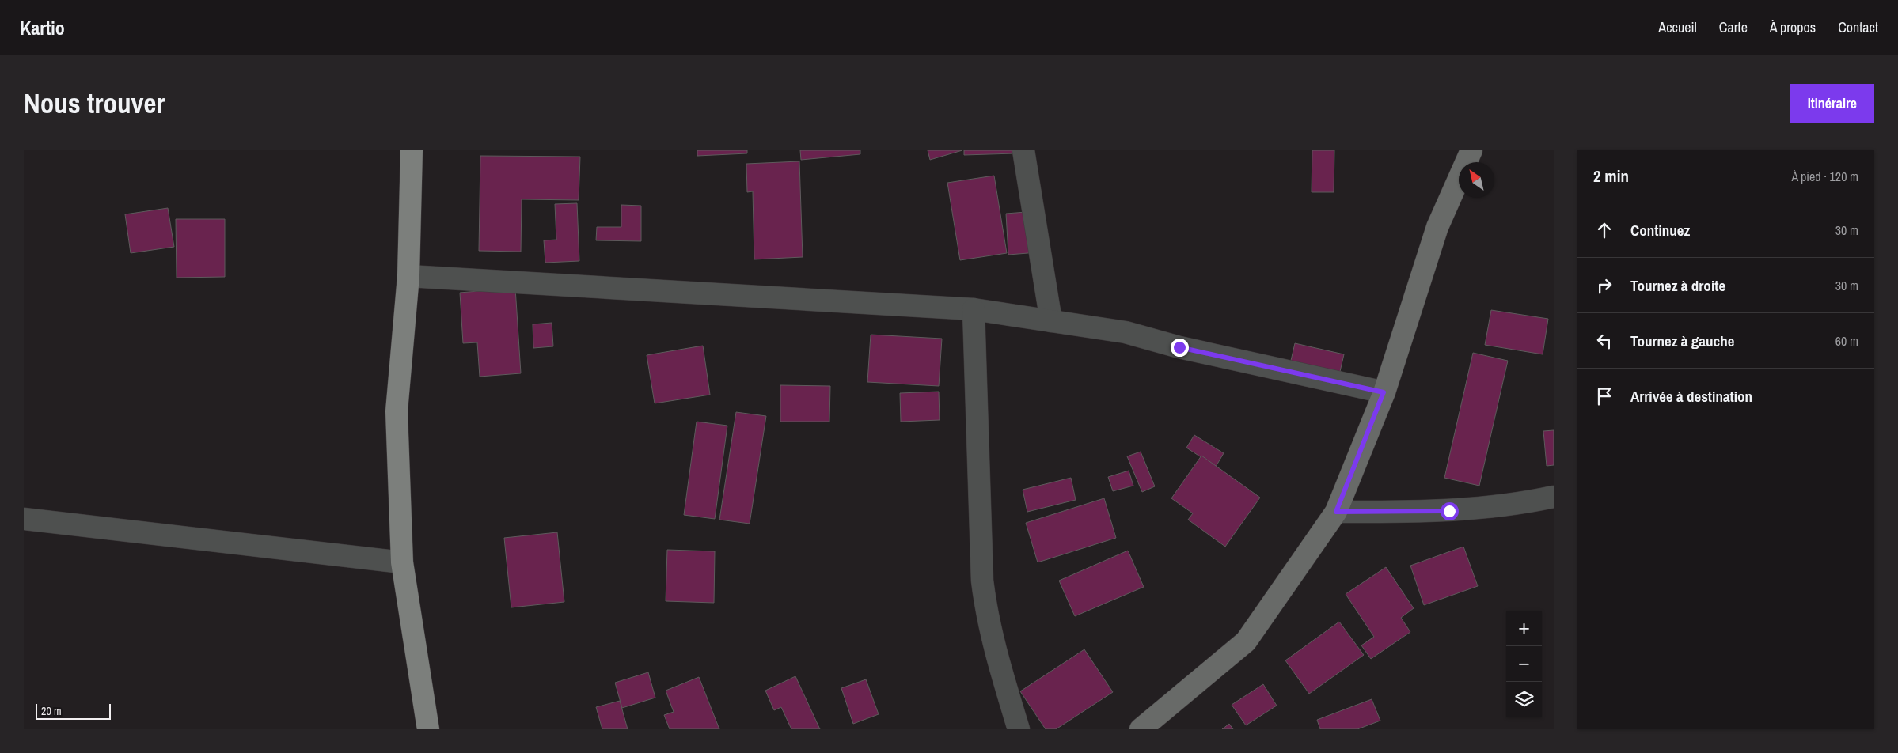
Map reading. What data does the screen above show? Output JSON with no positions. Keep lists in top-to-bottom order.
{
  "scale_bar": "20 m",
  "north": "top left",
  "page": {
    "header": "Kartio",
    "nav": [
      "Accueil",
      "Carte",
      "À propos",
      "Contact"
    ],
    "buttons": "Itinéraire",
    "title": "Nous trouver",
    "heading": ["2 min", "À pied · 120 m"],
    "list": [
      ["Continuez", "30 m"],
      ["Tournez à droite", "30 m"],
      ["Tournez à gauche", "60 m"],
      "Arrivée à destination"
    ],
    "map_buttons": ["+", "−"],
    "scale": "20 m"
  }
}
